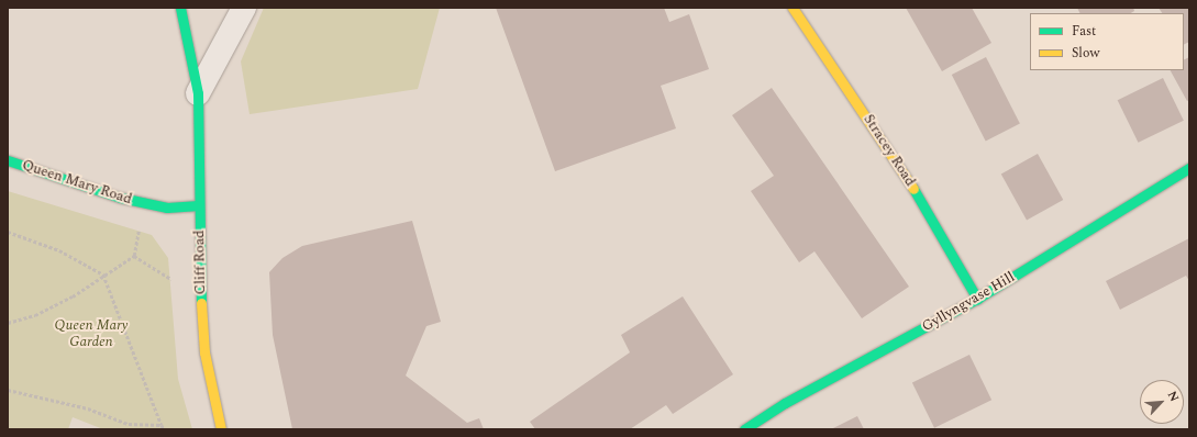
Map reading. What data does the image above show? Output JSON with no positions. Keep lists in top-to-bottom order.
{
  "streets": {
    "street": [
      "Stracey Road",
      "Queen Mary Road",
      "Cliff Road",
      "Gyllyngvase Hill"
    ]
  },
  "crossings": [
    ["Stracey Road", "Gyllyngvase Hill"],
    ["Queen Mary Road", "Cliff Road"]
  ],
  "parks": ["Queen Mary Garden"],
  "legend": ["Fast", "Slow"],
  "north": "top right"
}
